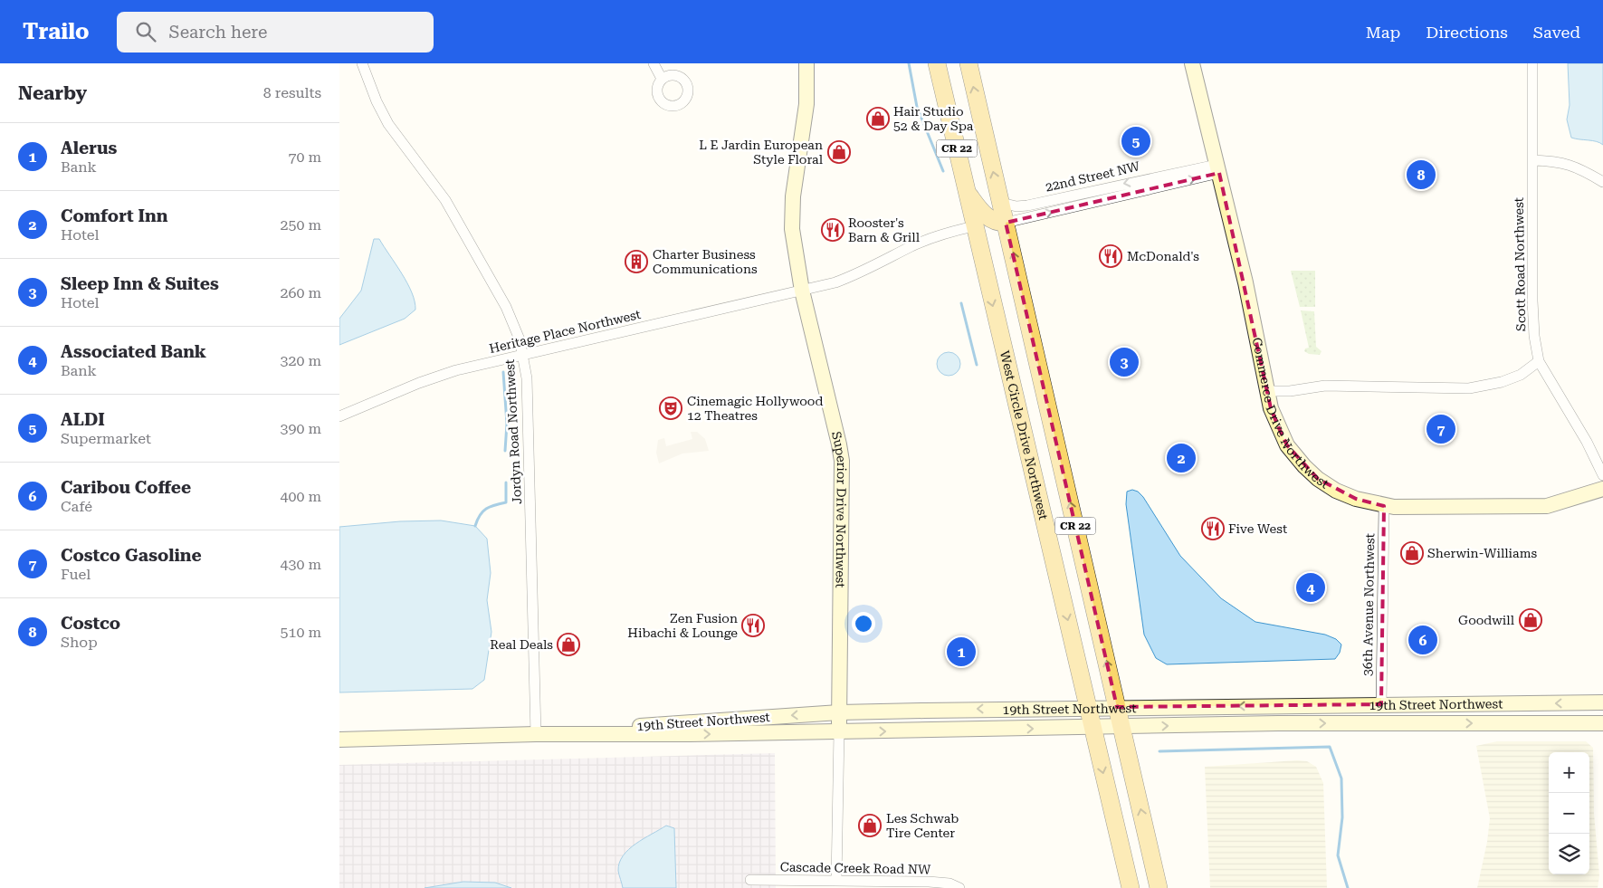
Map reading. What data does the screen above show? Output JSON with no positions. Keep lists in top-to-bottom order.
{
  "streets": {
    "main road": ["CR 22", "West Circle Drive Northwest"],
    "street": [
      "22nd Street NW",
      "Scott Road Northwest",
      "Heritage Place Northwest",
      "Commerce Drive Northwest",
      "Jordyn Road Northwest",
      "Superior Drive Northwest",
      "36th Avenue Northwest",
      "19th Street Northwest",
      "Cascade Creek Road NW"
    ]
  },
  "crossings": [
    ["CR 22", "22nd Street NW"],
    ["CR 22", "19th Street Northwest"],
    ["22nd Street NW", "Commerce Drive Northwest"],
    ["Heritage Place Northwest", "Jordyn Road Northwest"],
    ["Heritage Place Northwest", "West Circle Drive Northwest"],
    ["Heritage Place Northwest", "Superior Drive Northwest"],
    ["Commerce Drive Northwest", "36th Avenue Northwest"],
    ["Jordyn Road Northwest", "19th Street Northwest"],
    ["West Circle Drive Northwest", "19th Street Northwest"],
    ["Superior Drive Northwest", "19th Street Northwest"],
    ["Superior Drive Northwest", "Cascade Creek Road NW"],
    ["36th Avenue Northwest", "19th Street Northwest"]
  ],
  "places": {
    "shop": [
      "Hair Studio 52 & Day Spa",
      "L E Jardin European Style Floral",
      "Sherwin-Williams",
      "Goodwill",
      "Real Deals",
      "Les Schwab Tire Center"
    ],
    "restaurant": [
      "Rooster's Barn & Grill",
      "McDonald's",
      "Five West",
      "Zen Fusion Hibachi & Lounge"
    ],
    "building": ["Charter Business Communications"],
    "theatre": ["Cinemagic Hollywood 12 Theatres"]
  },
  "page": {
    "header": "Trailo",
    "search": "Search here",
    "nav": ["Map", "Directions", "Saved"],
    "heading": ["Nearby", "8 results"],
    "list": [
      {
        "mark": "1",
        "name": "Alerus",
        "note": "Bank",
        "value": "70 m"
      },
      {
        "mark": "2",
        "name": "Comfort Inn",
        "note": "Hotel",
        "value": "250 m"
      },
      {
        "mark": "3",
        "name": "Sleep Inn & Suites",
        "note": "Hotel",
        "value": "260 m"
      },
      {
        "mark": "4",
        "name": "Associated Bank",
        "note": "Bank",
        "value": "320 m"
      },
      {
        "mark": "5",
        "name": "ALDI",
        "note": "Supermarket",
        "value": "390 m"
      },
      {
        "mark": "6",
        "name": "Caribou Coffee",
        "note": "Café",
        "value": "400 m"
      },
      {
        "mark": "7",
        "name": "Costco Gasoline",
        "note": "Fuel",
        "value": "430 m"
      },
      {
        "mark": "8",
        "name": "Costco",
        "note": "Shop",
        "value": "510 m"
      }
    ],
    "pins": [
      "5",
      "8",
      "3",
      "7",
      "2",
      "4",
      "6",
      "1"
    ],
    "map_buttons": ["+", "−"]
  }
}
